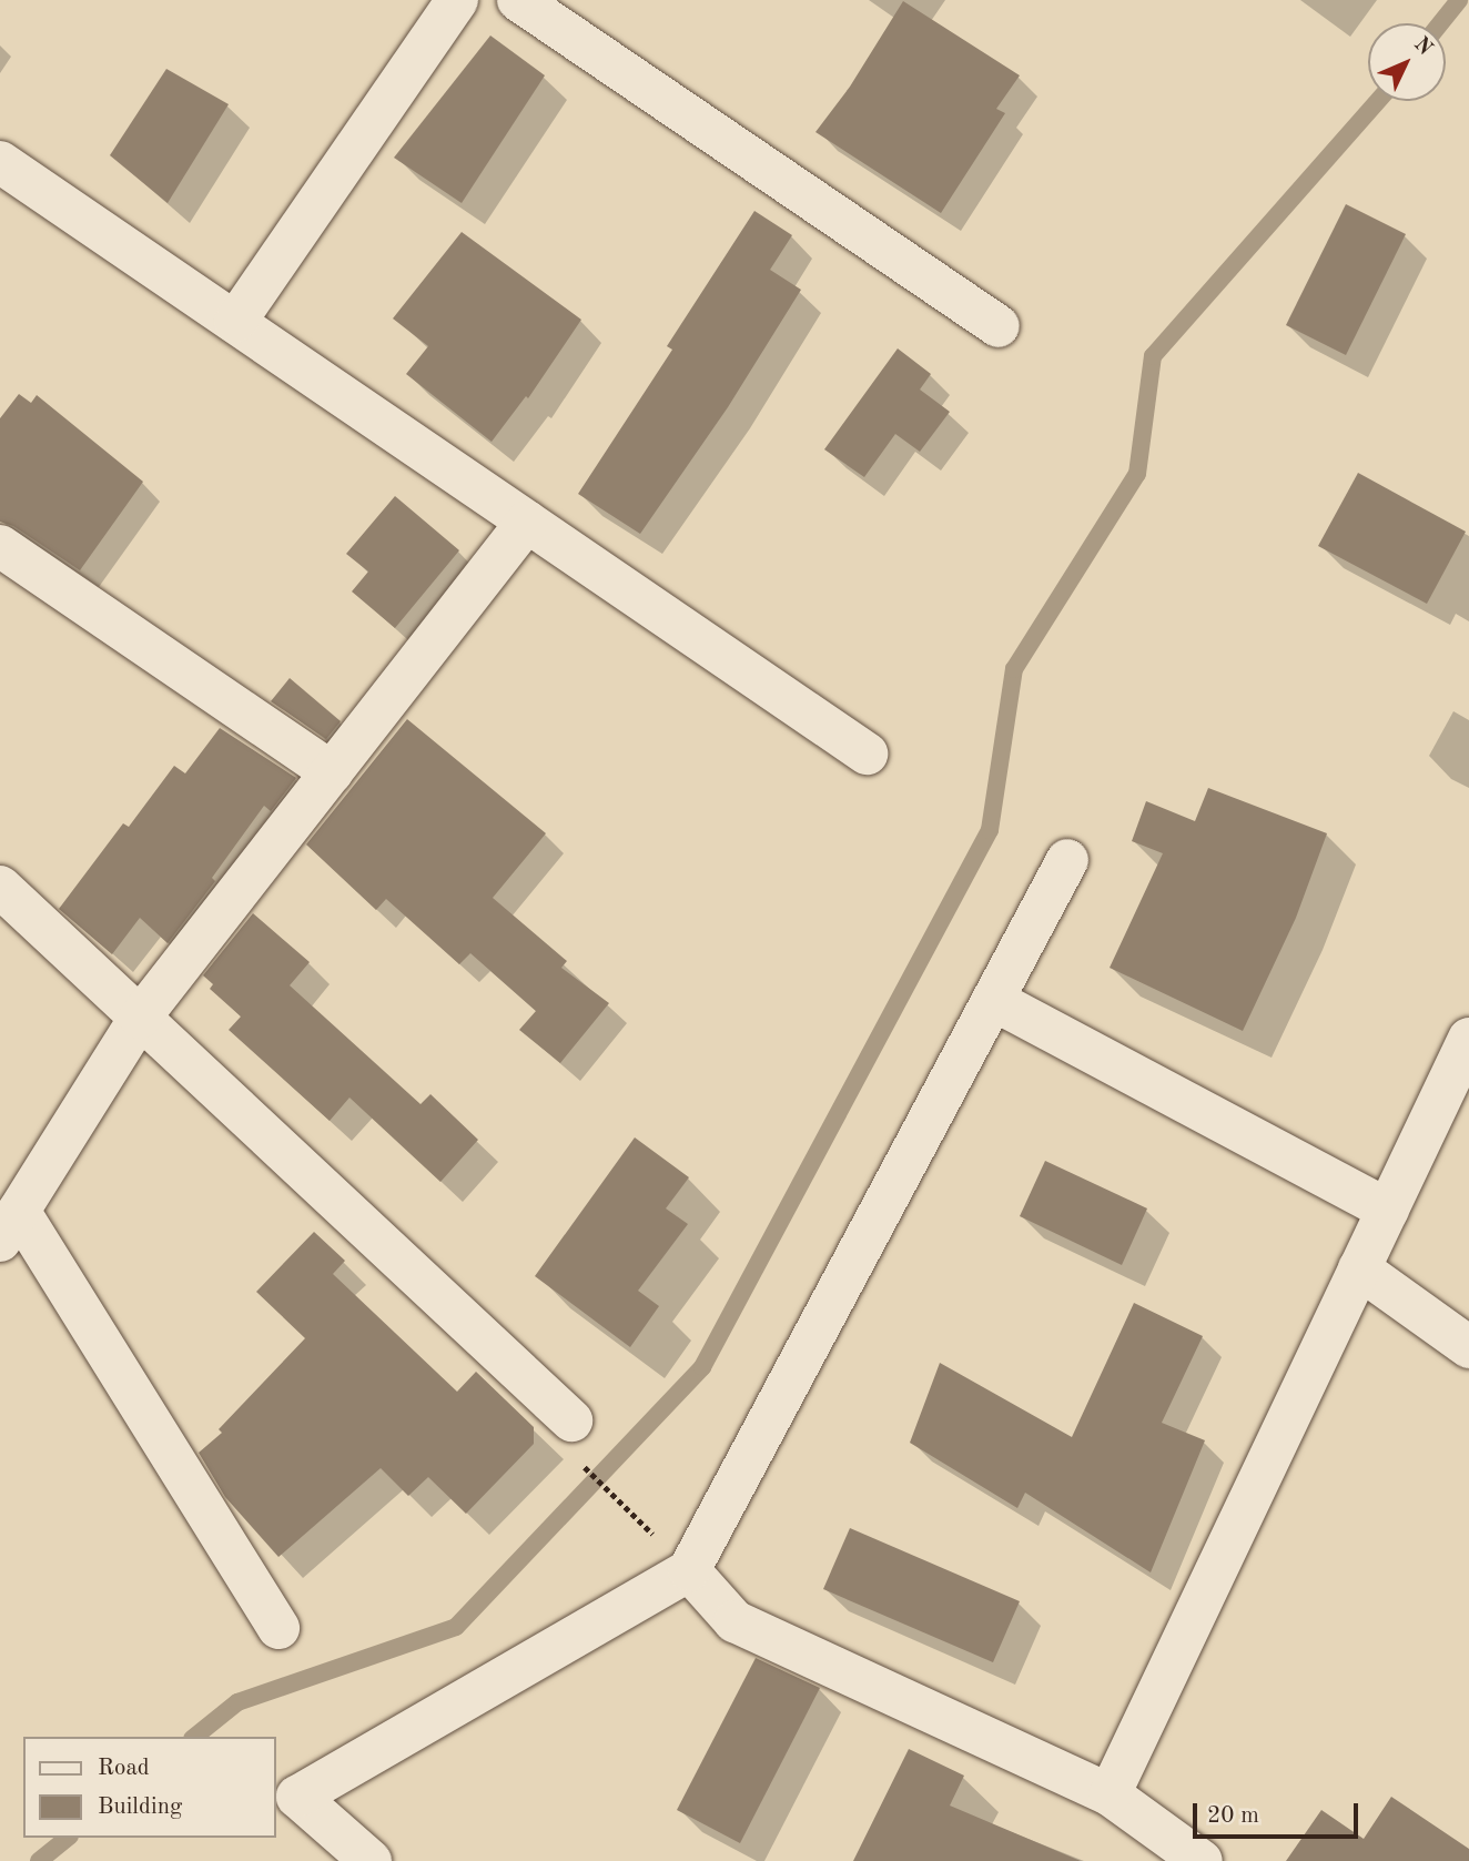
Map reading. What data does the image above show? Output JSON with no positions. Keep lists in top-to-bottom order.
{
  "legend": ["Road", "Building"],
  "scale_bar": "20 m",
  "north": "top right"
}
